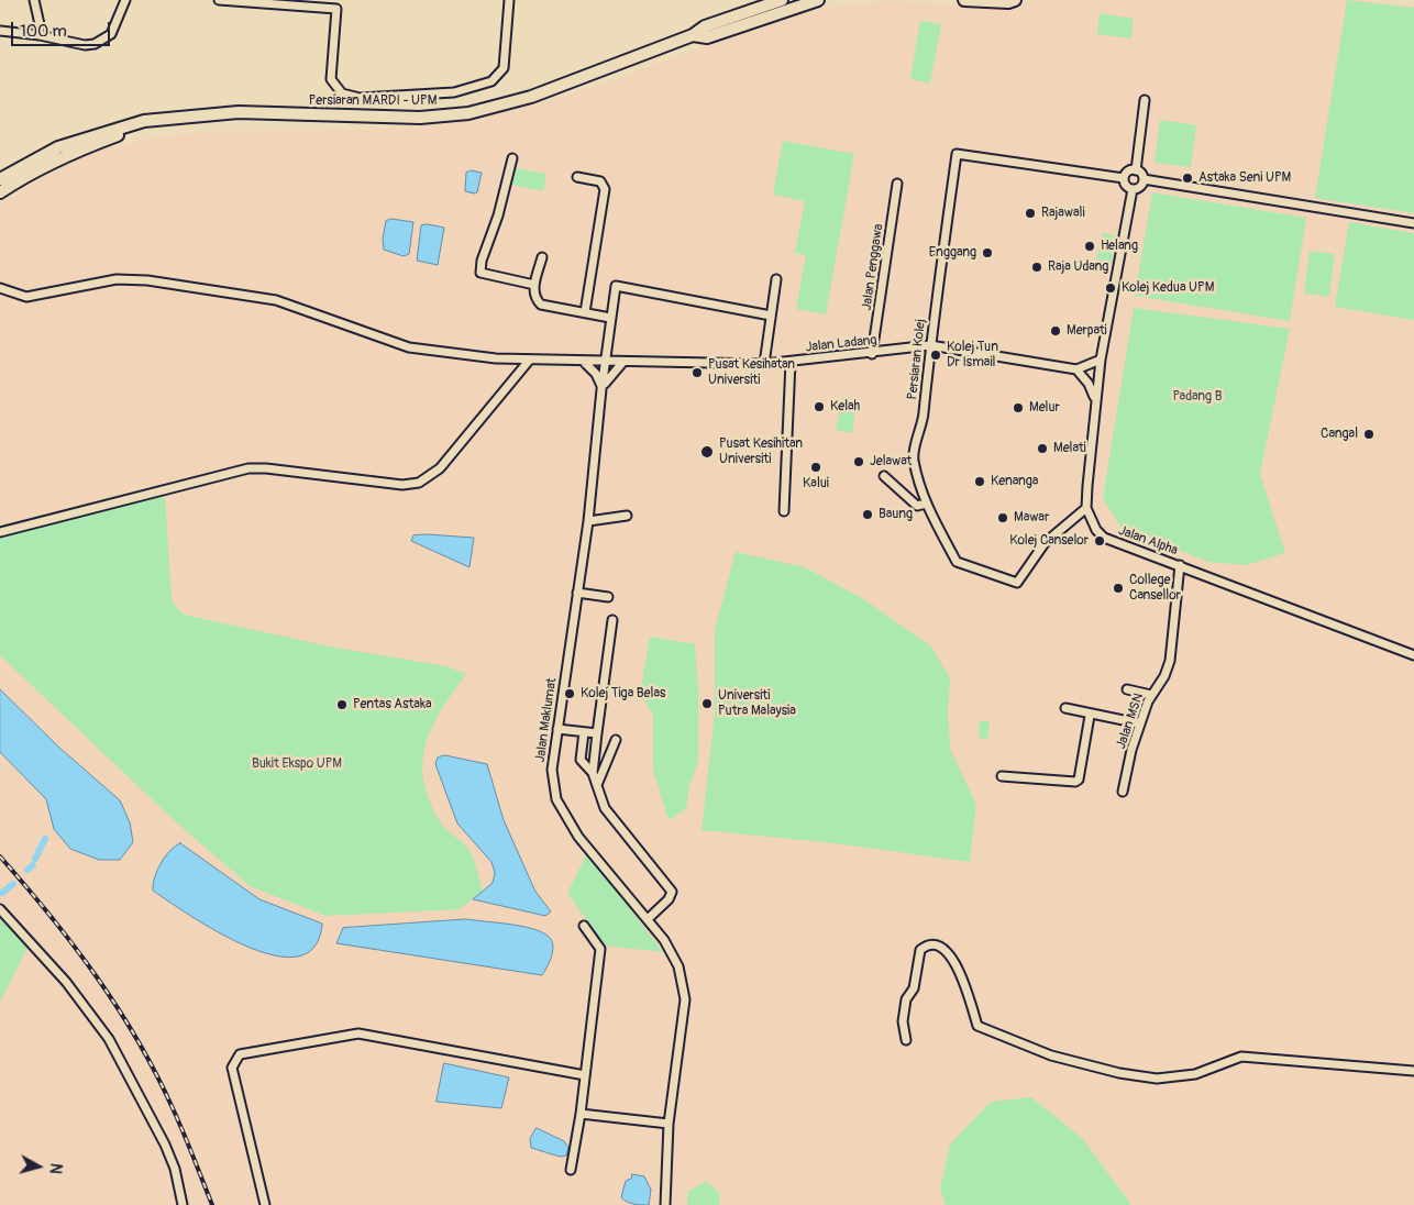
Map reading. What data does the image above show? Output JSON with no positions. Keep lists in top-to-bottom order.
{
  "streets": {
    "street": [
      "Persiaran MARDI - UPM",
      "Jalan Penggawa",
      "Jalan Ladang",
      "Persiaran Kolej",
      "Jalan Alpha",
      "Jalan Maklumat",
      "Jalan MSN"
    ]
  },
  "crossings": [
    ["Jalan Penggawa", "Jalan Ladang"],
    ["Jalan Ladang", "Persiaran Kolej"],
    ["Jalan Ladang", "Jalan Maklumat"],
    ["Persiaran Kolej", "Jalan Alpha"],
    ["Jalan Alpha", "Jalan MSN"]
  ],
  "parks": ["Padang B", "Bukit Ekspo UPM"],
  "places": [
    "Astaka Seni UPM",
    "Rajawali",
    "Helang",
    "Enggang",
    "Raja Udang",
    "Kolej Kedua UPM",
    "Merpati",
    "Kolej Tun Dr Ismail",
    "Pusat Kesihatan Universiti",
    "Kelah",
    "Melur",
    "Cangal",
    "Melati",
    "Pusat Kesihitan Universiti",
    "Jelawat",
    "Kalui",
    "Kenanga",
    "Baung",
    "Mawar",
    "Kolej Canselor",
    "College Cansellor",
    "Kolej Tiga Belas",
    "Universiti Putra Malaysia",
    "Pentas Astaka"
  ],
  "scale_bar": "100 m",
  "north": "right"
}
